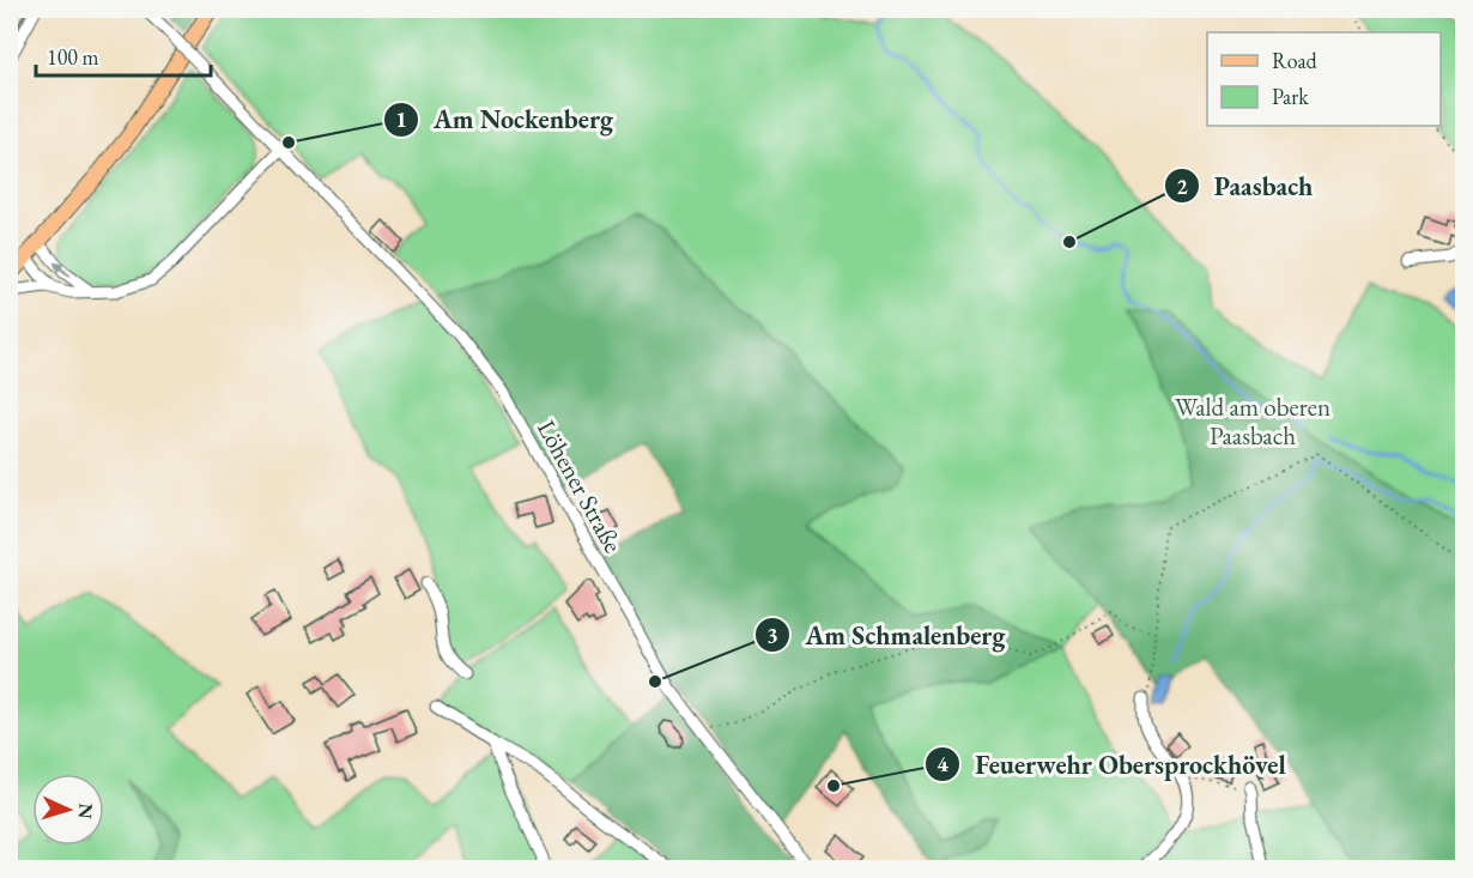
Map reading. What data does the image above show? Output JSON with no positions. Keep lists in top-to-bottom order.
{
  "streets": {
    "street": ["Löhener Straße"]
  },
  "parks": ["Wald am oberen Paasbach"],
  "places": [
    "Am Nockenberg",
    "Paasbach",
    "Am Schmalenberg",
    "Feuerwehr Obersprockhövel"
  ],
  "legend": ["Road", "Park"],
  "scale_bar": "100 m",
  "north": "right"
}
